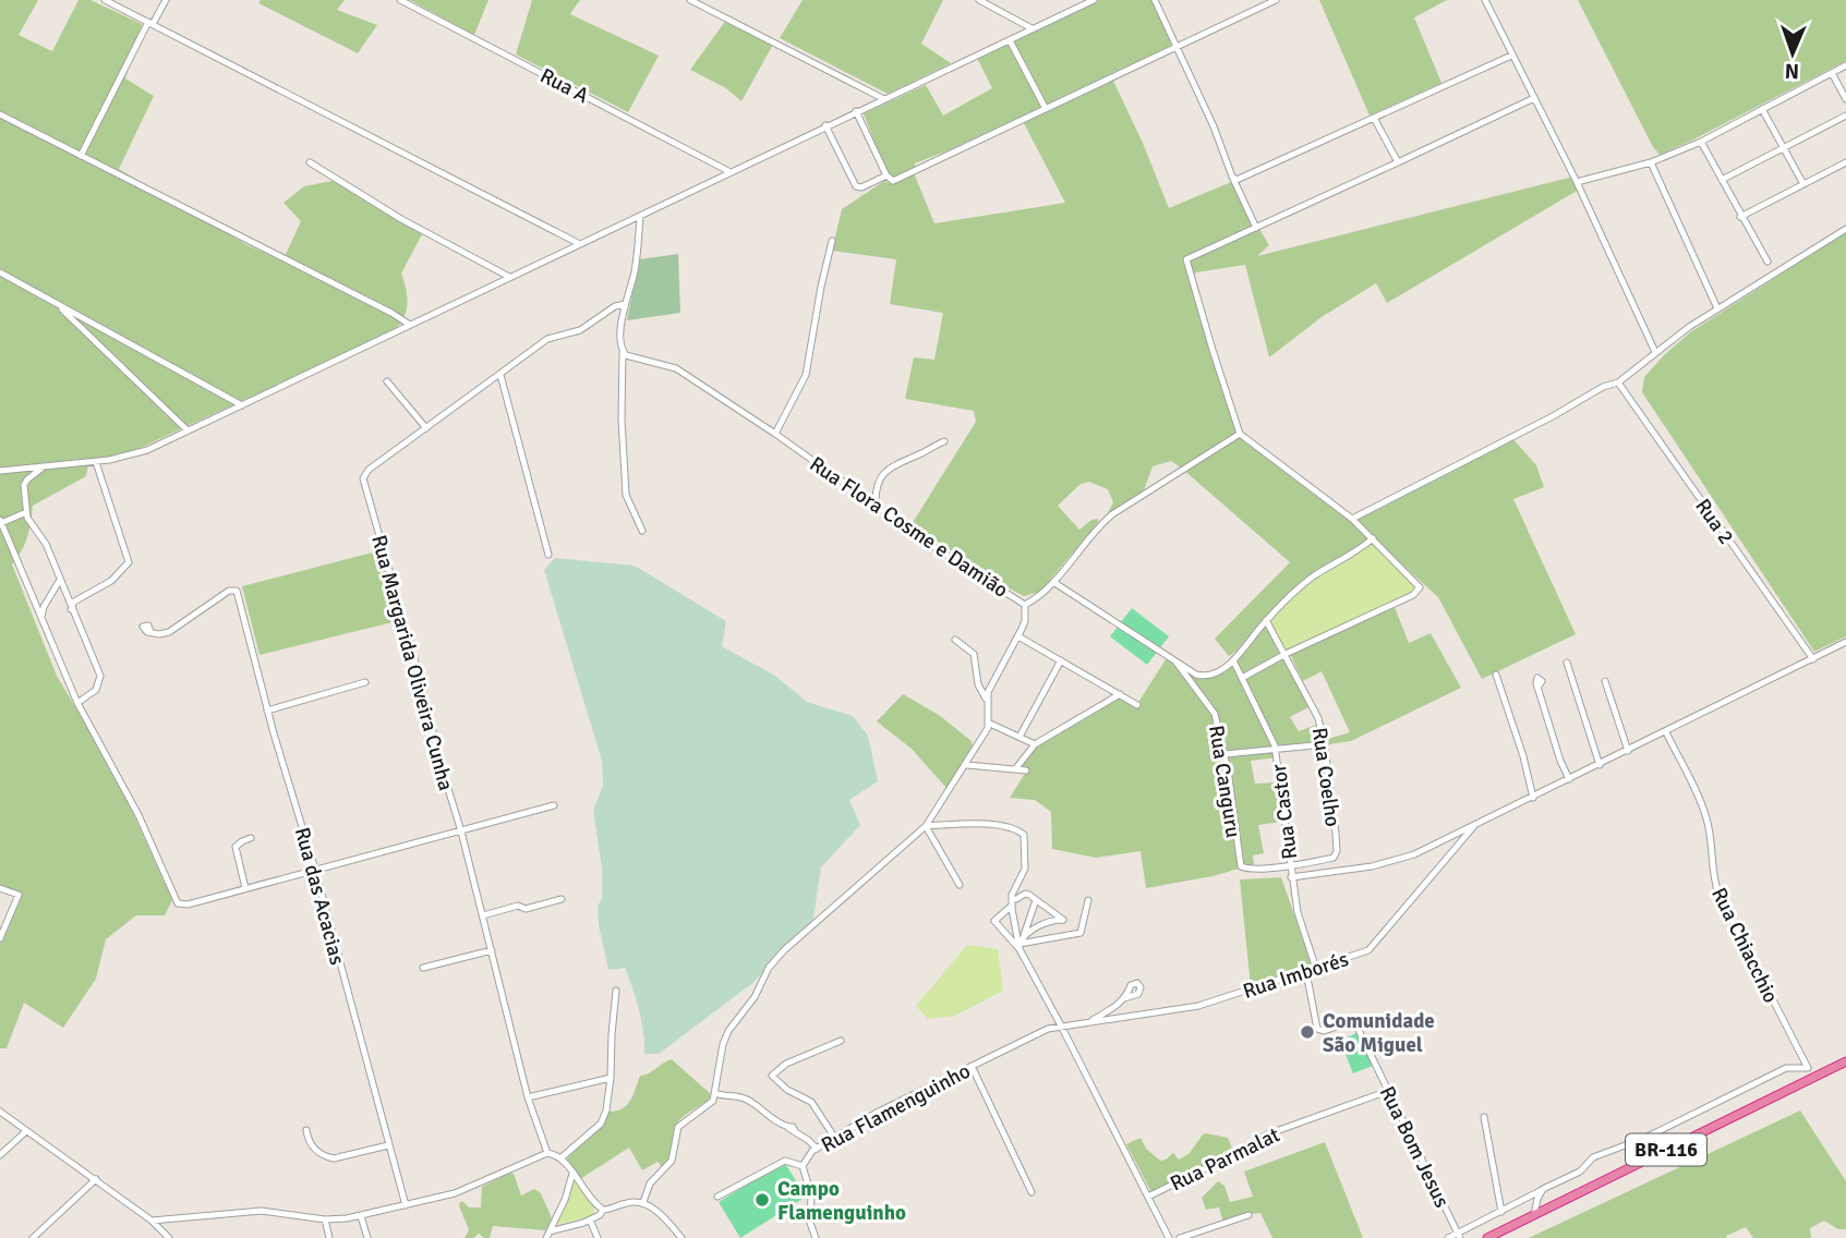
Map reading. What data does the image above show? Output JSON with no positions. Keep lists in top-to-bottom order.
{
  "streets": {
    "highway": ["BR-116"],
    "street": [
      "Rua A",
      "Rua 2",
      "Rua Flora Cosme e Damião",
      "Rua Margarida Oliveira Cunha",
      "Rua Coelho",
      "Rua Canguru",
      "Rua Castor",
      "Rua das Acacias",
      "Rua Chiacchio",
      "Rua Imborés",
      "Rua Flamenguinho",
      "Rua Bom Jesus",
      "Rua Parmalat"
    ]
  },
  "crossings": [
    ["Rua Coelho", "Rua Canguru"],
    ["Rua Coelho", "Rua Castor"],
    ["Rua Canguru", "Rua Castor"],
    ["Rua Castor", "Rua Imborés"],
    ["Rua Imborés", "Rua Flamenguinho"],
    ["Rua Imborés", "Rua Bom Jesus"],
    ["Rua Bom Jesus", "Rua Parmalat"]
  ],
  "places": ["Comunidade São Miguel", "Campo Flamenguinho"],
  "north": "bottom"
}
